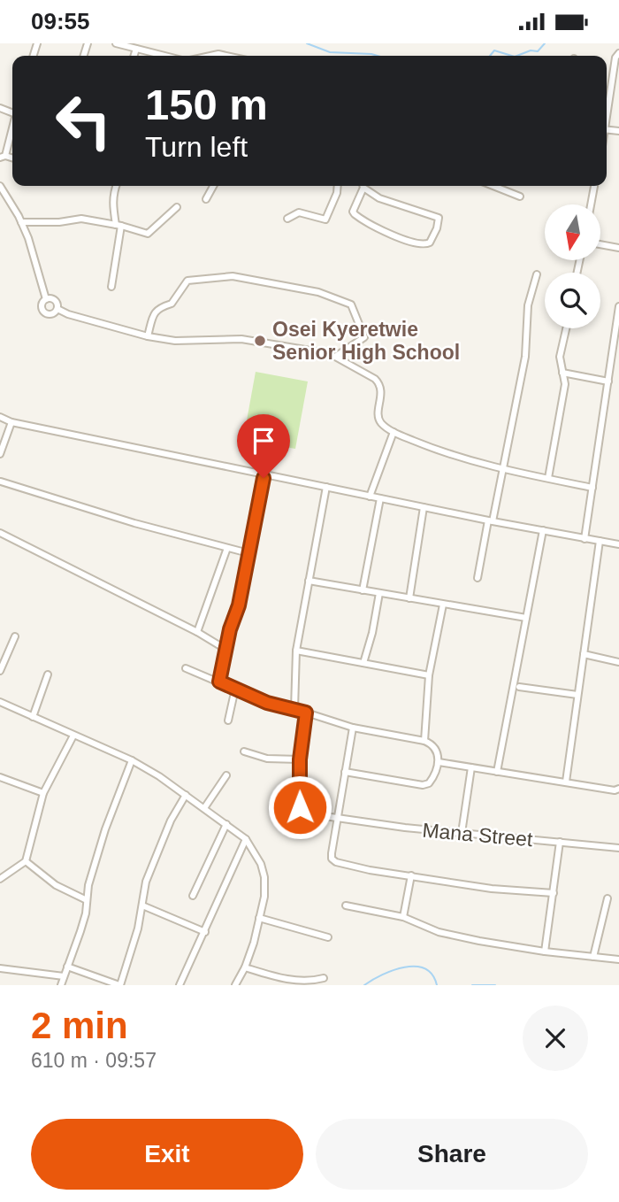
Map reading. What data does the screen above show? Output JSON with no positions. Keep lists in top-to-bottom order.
{
  "streets": {
    "street": ["Mana Street"]
  },
  "places": ["Osei Kyeretwie Senior High School"],
  "north": "bottom",
  "page": {
    "status": "09:55",
    "turn": ["150 m", "Turn left"],
    "heading": ["2 min", "610 m · 09:57"],
    "buttons": ["Exit", "Share"]
  }
}
